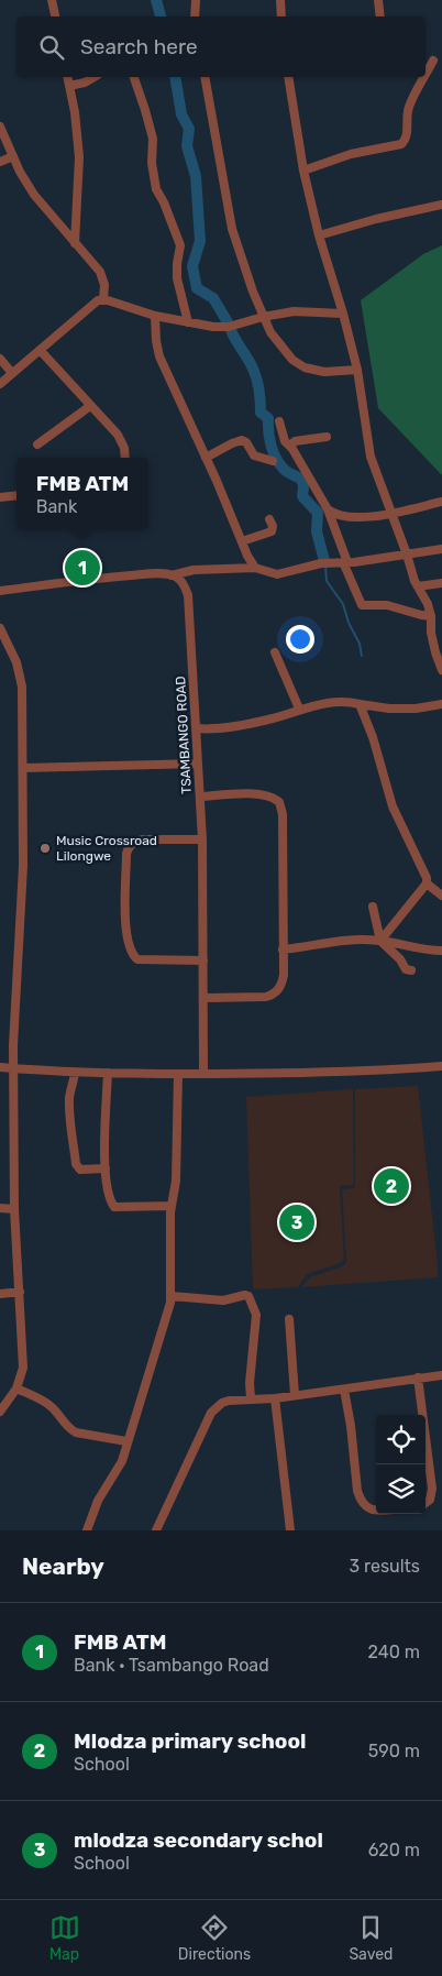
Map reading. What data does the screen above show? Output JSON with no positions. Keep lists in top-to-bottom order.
{
  "streets": {
    "street": ["TSAMBANGO ROAD"]
  },
  "places": ["Music Crossroad Lilongwe"],
  "page": {
    "search": "Search here",
    "popup": ["FMB ATM", "Bank"],
    "pins": ["1", "2", "3"],
    "heading": ["Nearby", "3 results"],
    "list": [
      {
        "mark": "1",
        "name": "FMB ATM",
        "note": "Bank · Tsambango Road",
        "value": "240 m"
      },
      {
        "mark": "2",
        "name": "Mlodza primary school",
        "note": "School",
        "value": "590 m"
      },
      {
        "mark": "3",
        "name": "mlodza secondary schol",
        "note": "School",
        "value": "620 m"
      }
    ],
    "nav": ["Map", "Directions", "Saved"]
  }
}
